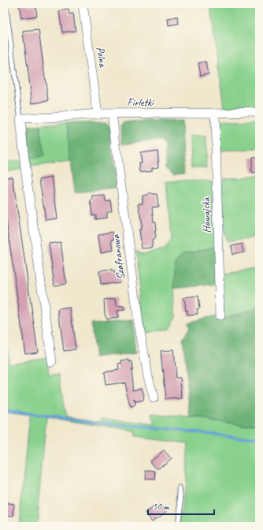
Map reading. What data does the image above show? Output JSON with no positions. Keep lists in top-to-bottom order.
{
  "streets": {
    "street": [
      "Polna",
      "Firletki",
      "Hawajska",
      "Szafranowa"
    ]
  },
  "crossings": [
    ["Polna", "Firletki"],
    ["Firletki", "Hawajska"],
    ["Firletki", "Szafranowa"]
  ],
  "scale_bar": "50 m"
}
